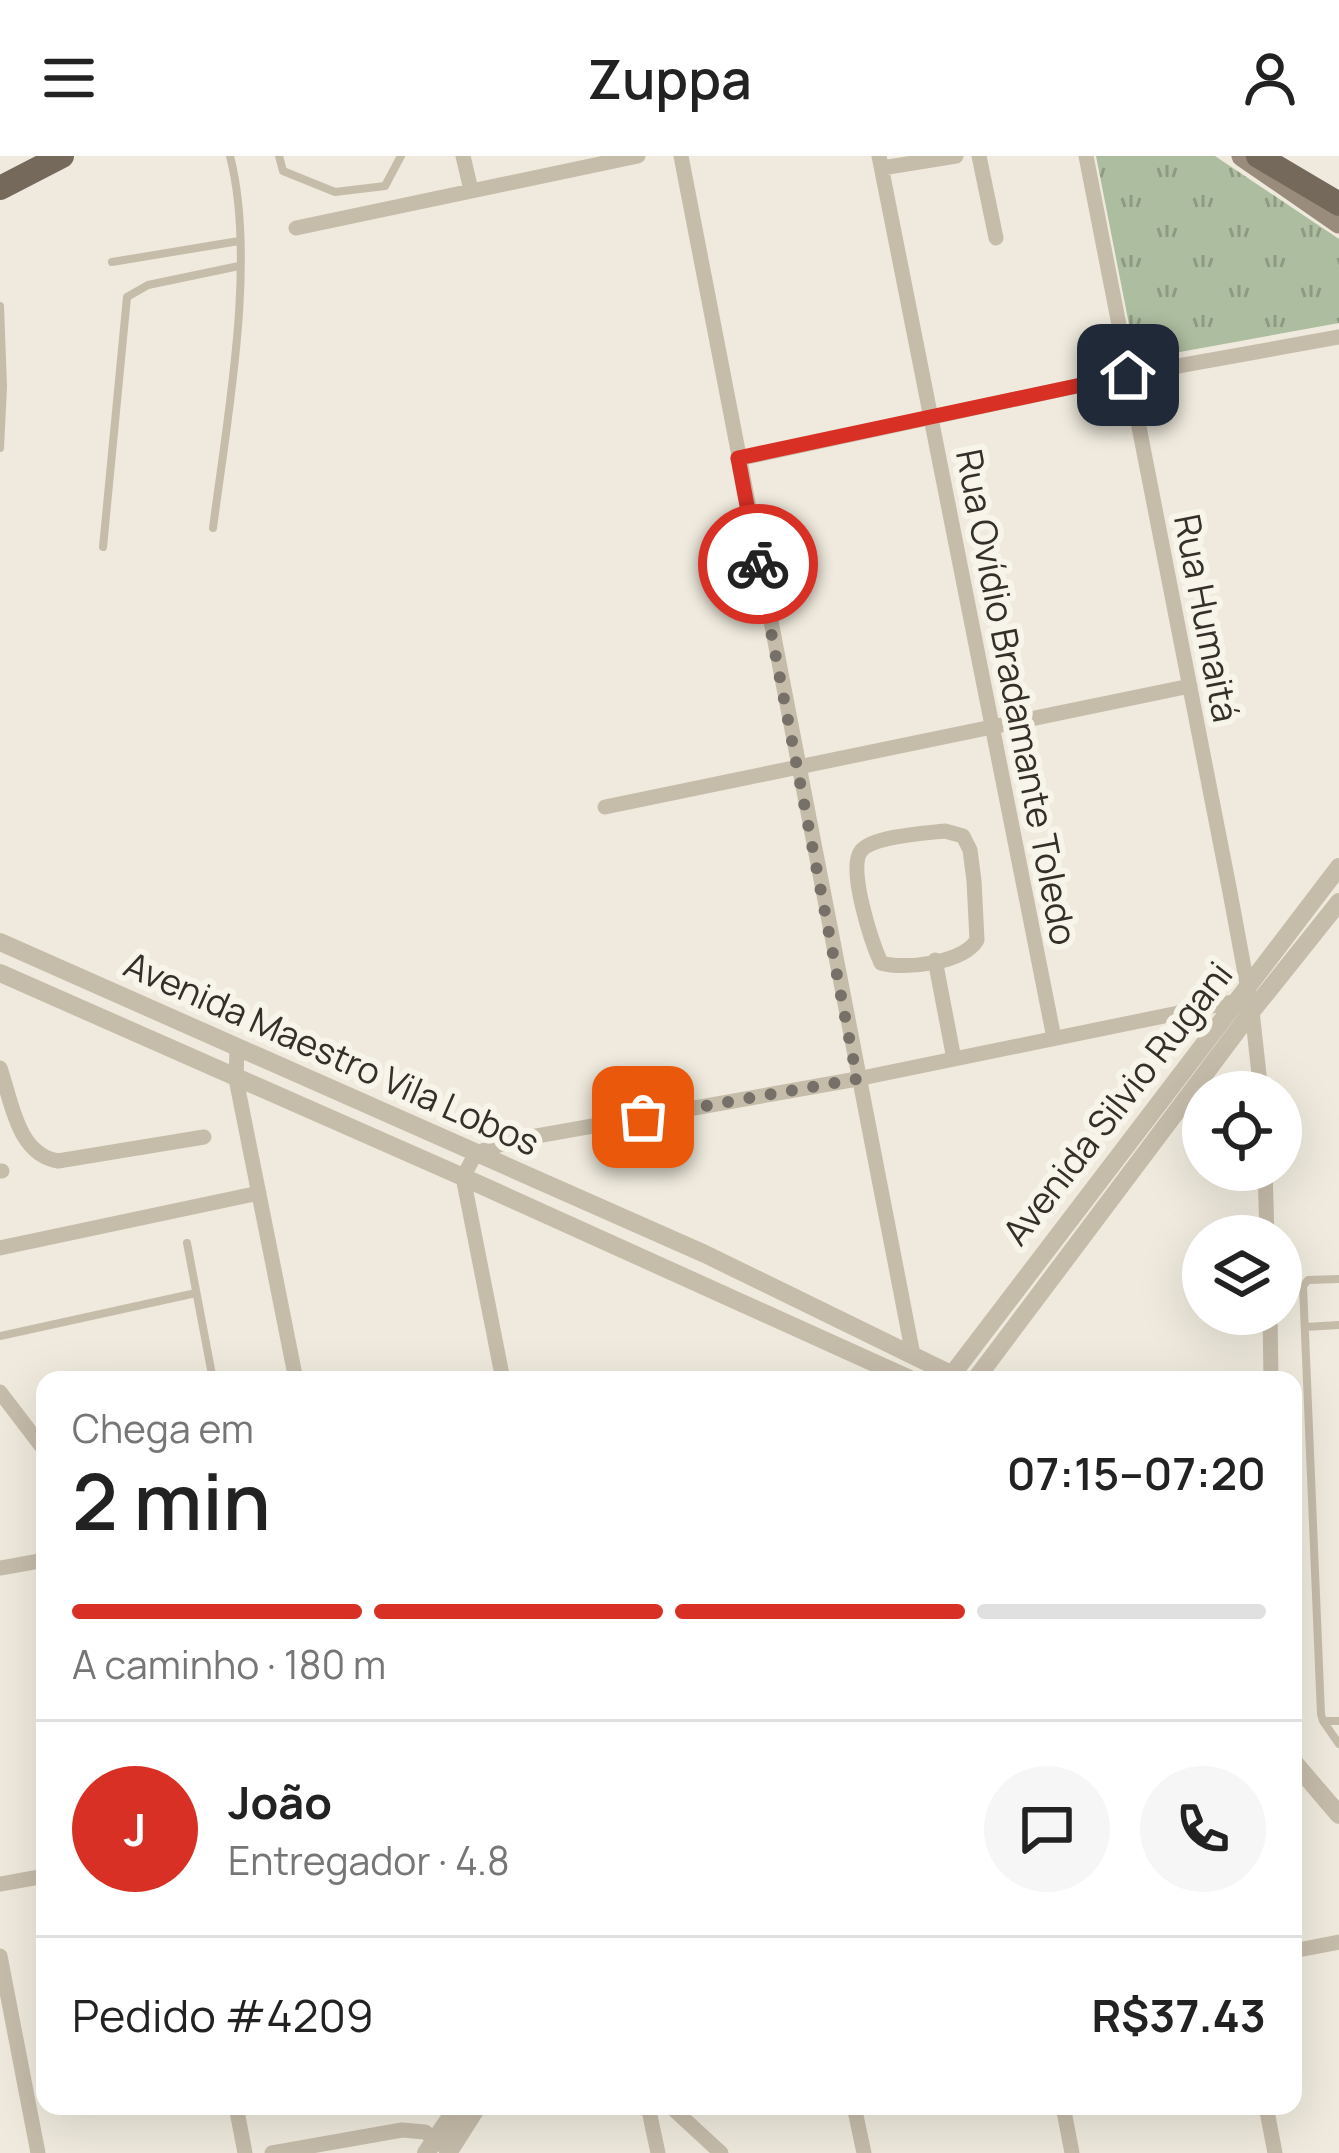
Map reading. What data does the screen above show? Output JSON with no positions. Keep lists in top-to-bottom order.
{
  "streets": {
    "street": [
      "Rua Humaitá",
      "Rua Ovídio Bradamante Toledo",
      "Avenida Maestro Vila Lobos",
      "Avenida Silvio Rugani"
    ]
  },
  "crossings": [
    ["Rua Humaitá", "Avenida Silvio Rugani"]
  ],
  "page": {
    "header": "Zuppa",
    "heading": ["2 min", "Chega em", "07:15–07:20"],
    "panel": [
      "João",
      "Entregador · 4.8",
      "Pedido #4209",
      "R$37.43"
    ],
    "bar": "A caminho · 180 m",
    "round": "J"
  }
}
